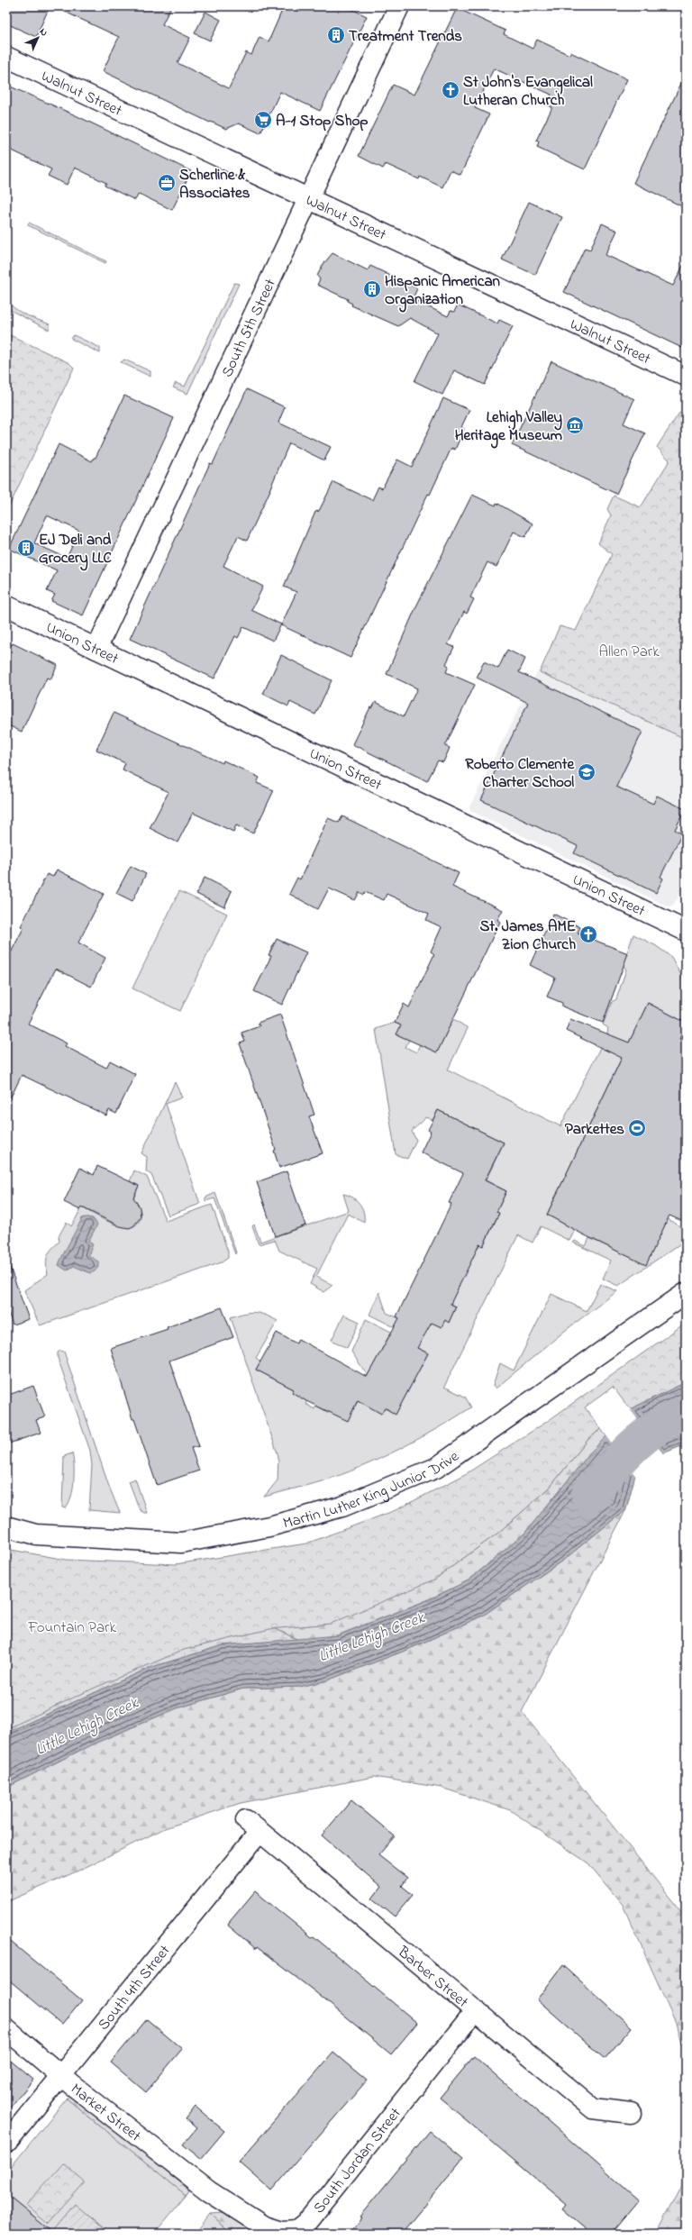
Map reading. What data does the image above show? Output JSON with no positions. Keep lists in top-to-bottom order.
{
  "streets": {
    "street": [
      "Walnut Street",
      "South 5th Street",
      "Union Street",
      "Martin Luther King Junior Drive",
      "Barber Street",
      "South 4th Street",
      "Market Street",
      "South Jordan Street"
    ]
  },
  "crossings": [
    ["Walnut Street", "South 5th Street"],
    ["South 5th Street", "Union Street"],
    ["Barber Street", "South 4th Street"],
    ["Barber Street", "South Jordan Street"],
    ["South 4th Street", "Market Street"],
    ["Market Street", "South Jordan Street"]
  ],
  "water": ["Little Lehigh Creek"],
  "parks": ["Allen Park", "Fountain Park"],
  "places": {
    "building": ["Treatment Trends", "Hispanic American Organization", "EJ Deli and Grocery LLC"],
    "church": ["St John's Evangelical Lutheran Church", "St. James AME Zion Church"],
    "supermarket": ["A-1 Stop Shop"],
    "office": ["Scherline & Associates"],
    "museum": ["Lehigh Valley Heritage Museum"],
    "school or university": ["Roberto Clemente Charter School"],
    "sports": ["Parkettes"]
  },
  "north": "top right"
}
